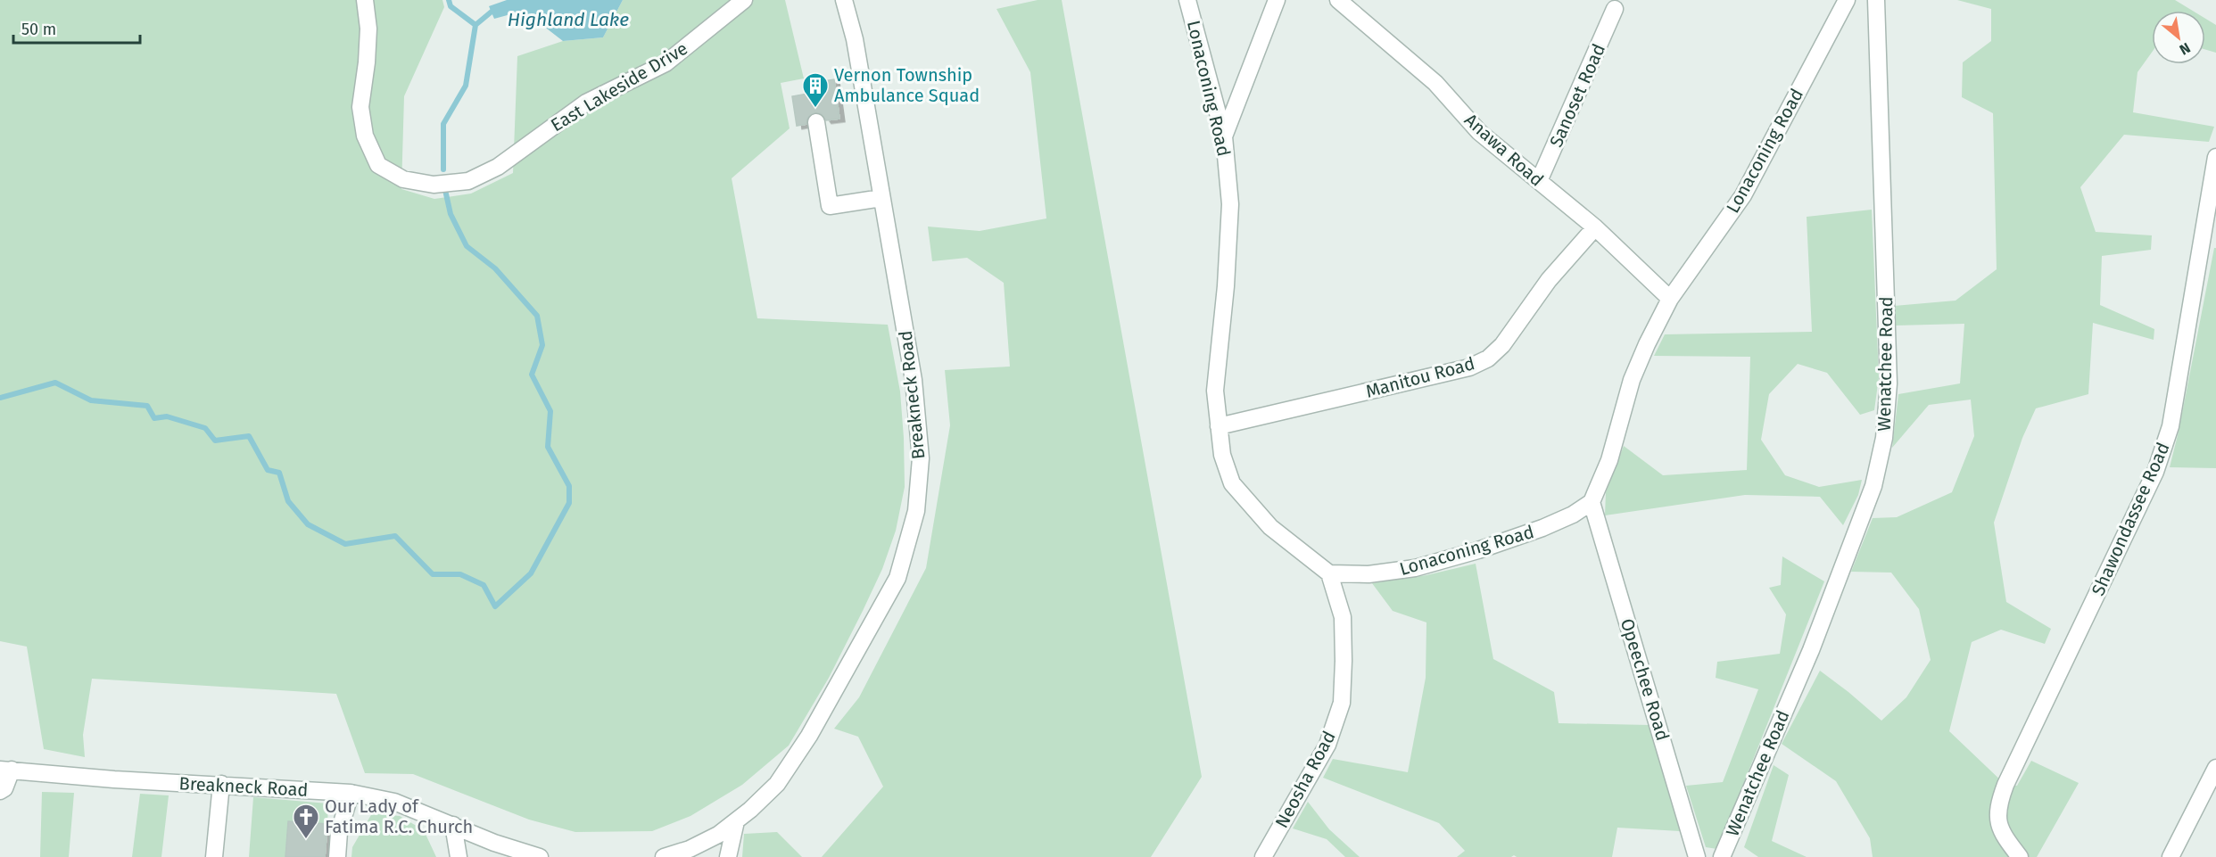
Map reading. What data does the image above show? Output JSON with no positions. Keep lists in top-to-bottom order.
{
  "streets": {
    "street": [
      "East Lakeside Drive",
      "Lonaconing Road",
      "Sanoset Road",
      "Anawa Road",
      "Wenatchee Road",
      "Manitou Road",
      "Breakneck Road",
      "Shawondassee Road",
      "Opeechee Road",
      "Neosha Road"
    ]
  },
  "crossings": [
    ["Lonaconing Road", "Anawa Road"],
    ["Lonaconing Road", "Manitou Road"],
    ["Lonaconing Road", "Opeechee Road"],
    ["Lonaconing Road", "Neosha Road"],
    ["Sanoset Road", "Anawa Road"],
    ["Anawa Road", "Manitou Road"]
  ],
  "water": ["Highland Lake"],
  "places": {
    "building": ["Vernon Township Ambulance Squad"],
    "church": ["Our Lady of Fatima R.C. Church"]
  },
  "scale_bar": "50 m",
  "north": "bottom right"
}
